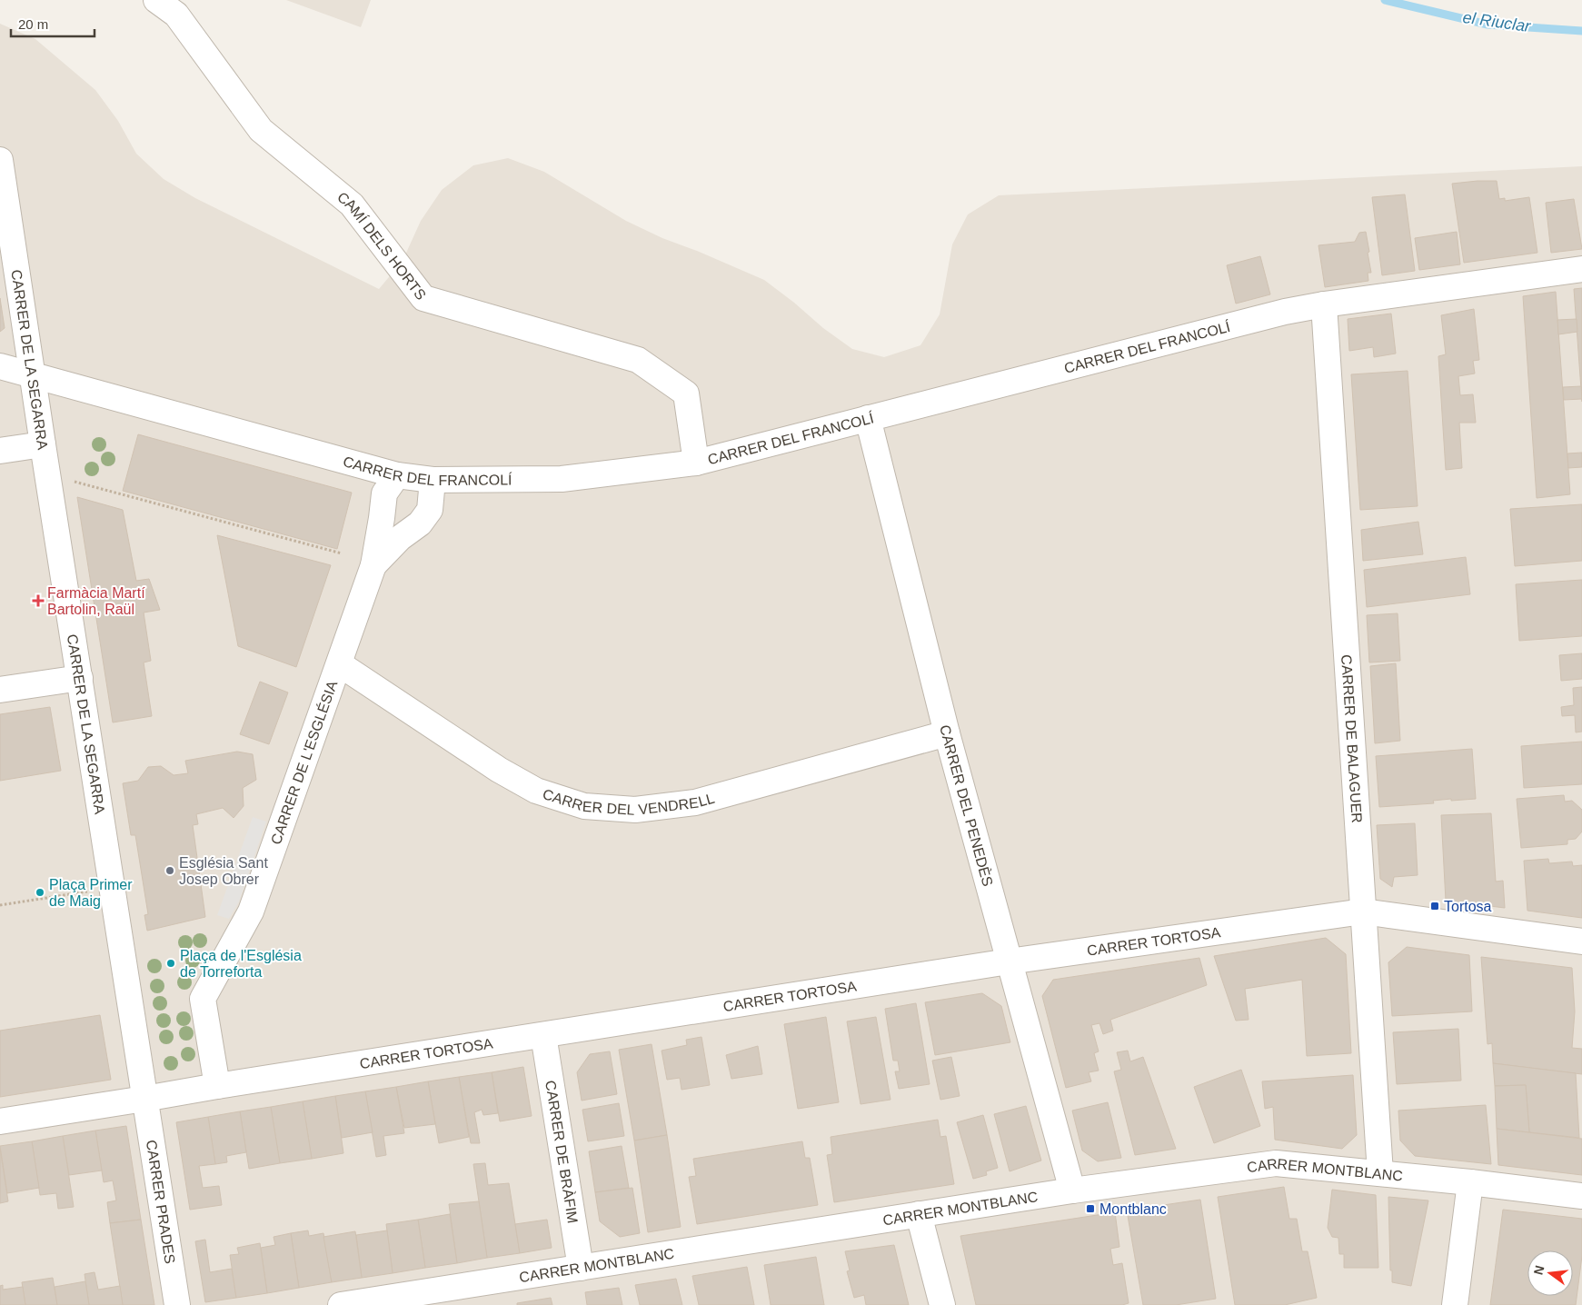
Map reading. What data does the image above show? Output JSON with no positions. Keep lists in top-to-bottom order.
{
  "streets": {
    "street": [
      "CAMÍ DELS HORTS",
      "CARRER DEL FRANCOLÍ",
      "CARRER DE LA SEGARRA",
      "CARRER DE BALAGUER",
      "CARRER DE L'ESGLÉSIA",
      "CARRER DEL VENDRELL",
      "CARRER DEL PENEDÈS",
      "CARRER TORTOSA",
      "CARRER DE BRÀFIM",
      "CARRER MONTBLANC",
      "CARRER PRADES"
    ]
  },
  "crossings": [
    ["CAMÍ DELS HORTS", "CARRER DEL FRANCOLÍ"],
    ["CARRER DEL FRANCOLÍ", "CARRER DE LA SEGARRA"],
    ["CARRER DEL FRANCOLÍ", "CARRER DE BALAGUER"],
    ["CARRER DEL FRANCOLÍ", "CARRER DE L'ESGLÉSIA"],
    ["CARRER DEL FRANCOLÍ", "CARRER DEL PENEDÈS"],
    ["CARRER DE LA SEGARRA", "CARRER TORTOSA"],
    ["CARRER DE LA SEGARRA", "CARRER PRADES"],
    ["CARRER DE BALAGUER", "CARRER TORTOSA"],
    ["CARRER DE BALAGUER", "CARRER MONTBLANC"],
    ["CARRER DE L'ESGLÉSIA", "CARRER DEL VENDRELL"],
    ["CARRER DE L'ESGLÉSIA", "CARRER TORTOSA"],
    ["CARRER DEL VENDRELL", "CARRER DEL PENEDÈS"],
    ["CARRER DEL PENEDÈS", "CARRER TORTOSA"],
    ["CARRER DEL PENEDÈS", "CARRER MONTBLANC"],
    ["CARRER TORTOSA", "CARRER DE BRÀFIM"],
    ["CARRER TORTOSA", "CARRER PRADES"],
    ["CARRER DE BRÀFIM", "CARRER MONTBLANC"]
  ],
  "water": ["el Riuclar"],
  "places": {
    "health": ["Farmàcia Martí Bartolin, Raül"],
    "other": ["Església Sant Josep Obrer", "Plaça Primer de Maig", "Plaça de l'Església de Torreforta"],
    "transit": ["Tortosa", "Montblanc"]
  },
  "scale_bar": "20 m",
  "north": "left"
}
